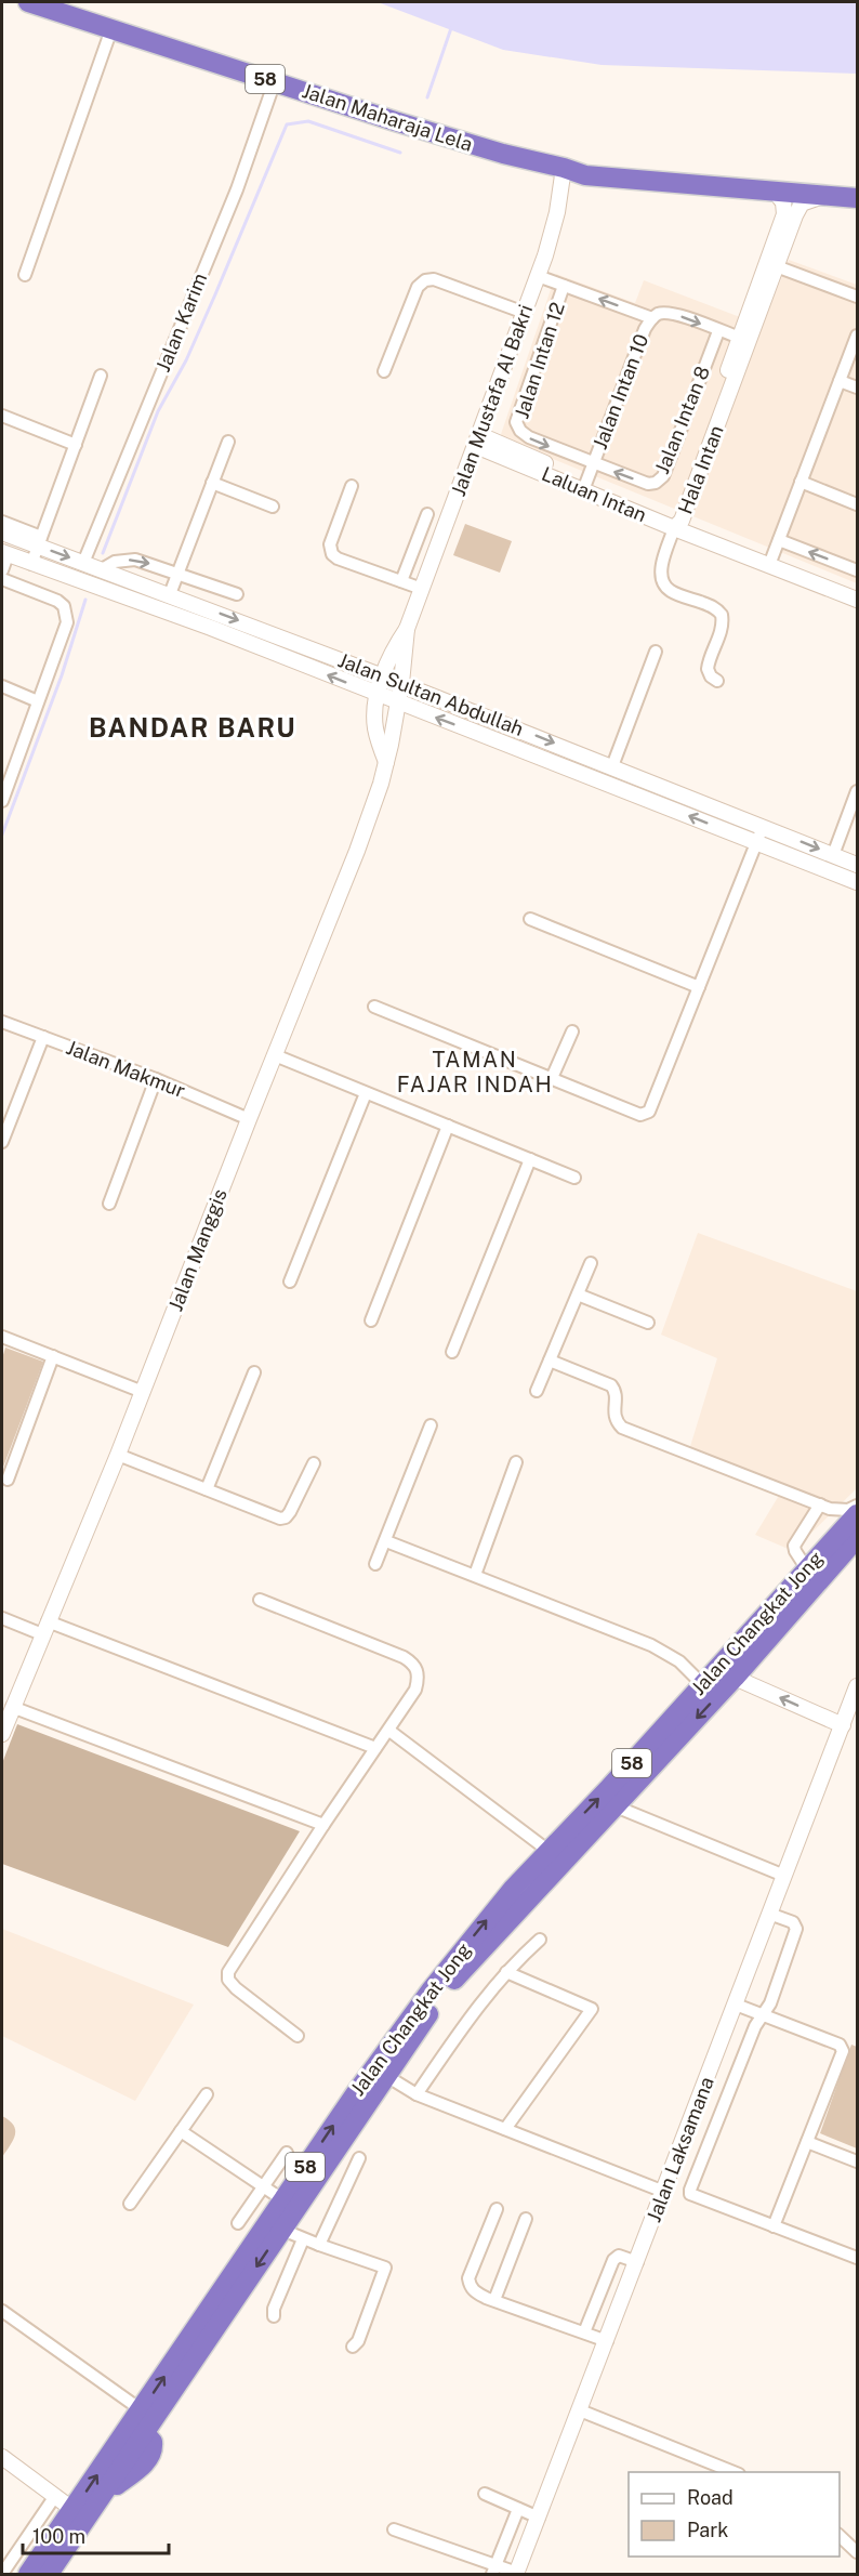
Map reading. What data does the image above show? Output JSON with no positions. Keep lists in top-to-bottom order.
{
  "streets": {
    "highway": ["58", "Jalan Maharaja Lela", "Jalan Changkat Jong"],
    "street": [
      "Jalan Karim",
      "Jalan Intan 12",
      "Jalan Intan 10",
      "Jalan Mustafa Al Bakri",
      "Jalan Intan 8",
      "Hala Intan",
      "Laluan Intan",
      "Jalan Sultan Abdullah",
      "Jalan Makmur",
      "Jalan Manggis",
      "Jalan Laksamana"
    ]
  },
  "crossings": [
    ["Jalan Maharaja Lela", "Jalan Karim"],
    ["Jalan Maharaja Lela", "Jalan Mustafa Al Bakri"],
    ["Jalan Maharaja Lela", "Hala Intan"],
    ["Jalan Karim", "Jalan Sultan Abdullah"],
    ["Jalan Intan 12", "Jalan Intan 10"],
    ["Jalan Intan 12", "Jalan Intan 8"],
    ["Jalan Intan 10", "Jalan Intan 8"],
    ["Jalan Intan 10", "Hala Intan"],
    ["Jalan Intan 10", "Laluan Intan"],
    ["Jalan Mustafa Al Bakri", "Laluan Intan"],
    ["Jalan Mustafa Al Bakri", "Jalan Sultan Abdullah"],
    ["Jalan Mustafa Al Bakri", "Jalan Manggis"],
    ["Hala Intan", "Laluan Intan"],
    ["Jalan Sultan Abdullah", "Jalan Manggis"],
    ["Jalan Makmur", "Jalan Manggis"]
  ],
  "districts": ["BANDAR BARU", "TAMAN FAJAR INDAH"],
  "legend": ["Road", "Park"],
  "scale_bar": "100 m"
}
